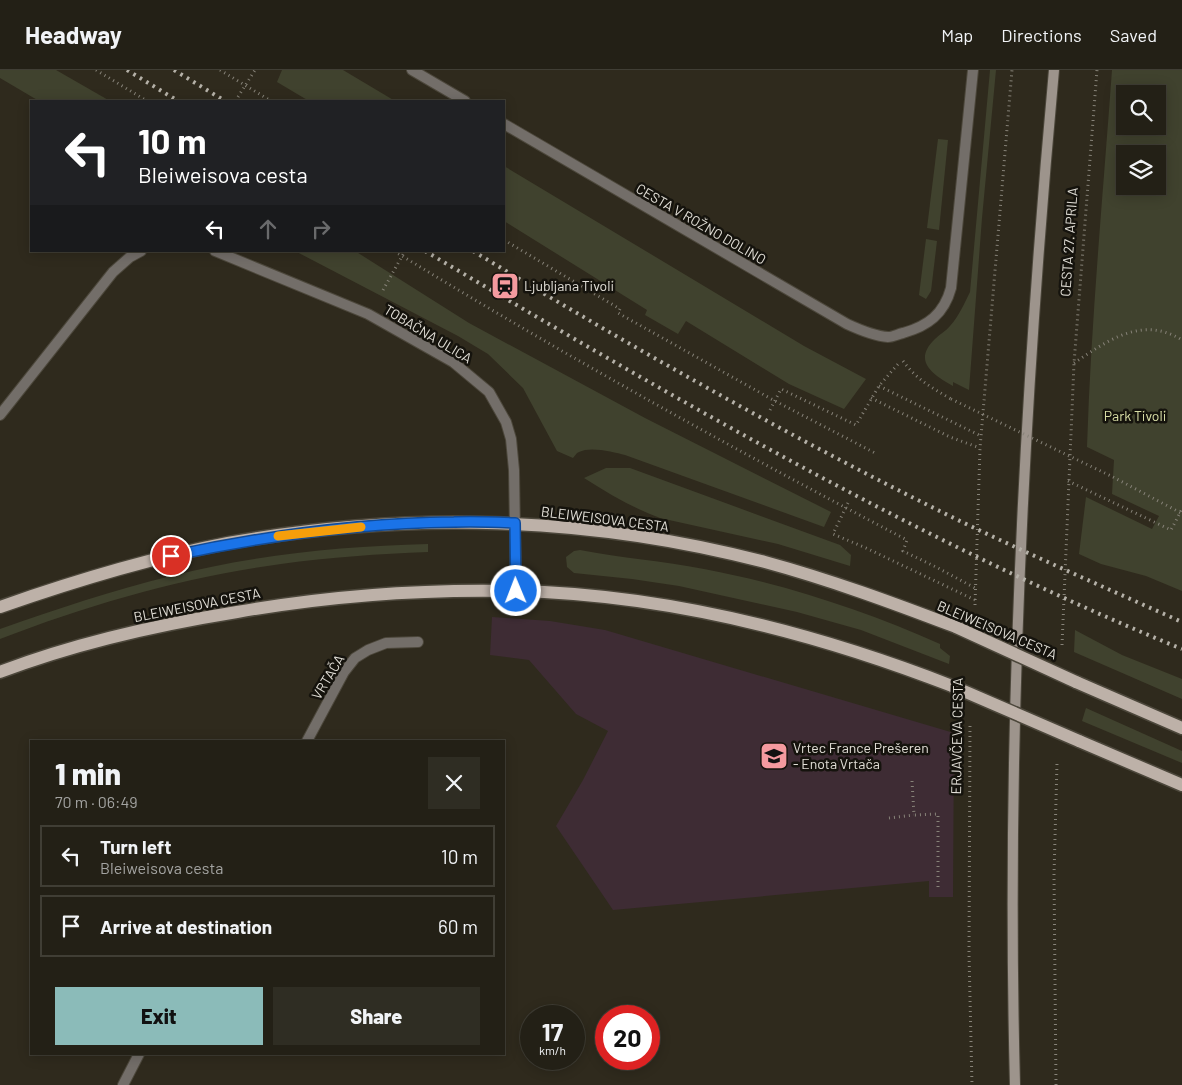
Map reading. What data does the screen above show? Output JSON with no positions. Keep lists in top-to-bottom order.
{
  "streets": {
    "main road": ["BLEIWEISOVA CESTA"],
    "street": ["CESTA V ROŽNO DOLINO", "TOBAČNA ULICA", "VRTAČA"],
    "path": ["CESTA 27. APRILA", "ERJAVČEVA CESTA"]
  },
  "crossings": [
    ["TOBAČNA ULICA", "BLEIWEISOVA CESTA"]
  ],
  "parks": ["Park Tivoli"],
  "places": {
    "station": ["Ljubljana Tivoli"],
    "school or university": ["Vrtec France Prešeren - Enota Vrtača"]
  },
  "page": {
    "header": "Headway",
    "nav": ["Map", "Directions", "Saved"],
    "turn": ["10 m", "Bleiweisova cesta"],
    "heading": ["1 min", "70 m · 06:49"],
    "list": [
      {
        "name": "Turn left",
        "note": "Bleiweisova cesta",
        "value": "10 m"
      },
      {
        "name": "Arrive at destination",
        "value": "60 m"
      }
    ],
    "buttons": ["Exit", "Share"],
    "speed": "17 km/h",
    "limit": "20"
  }
}
